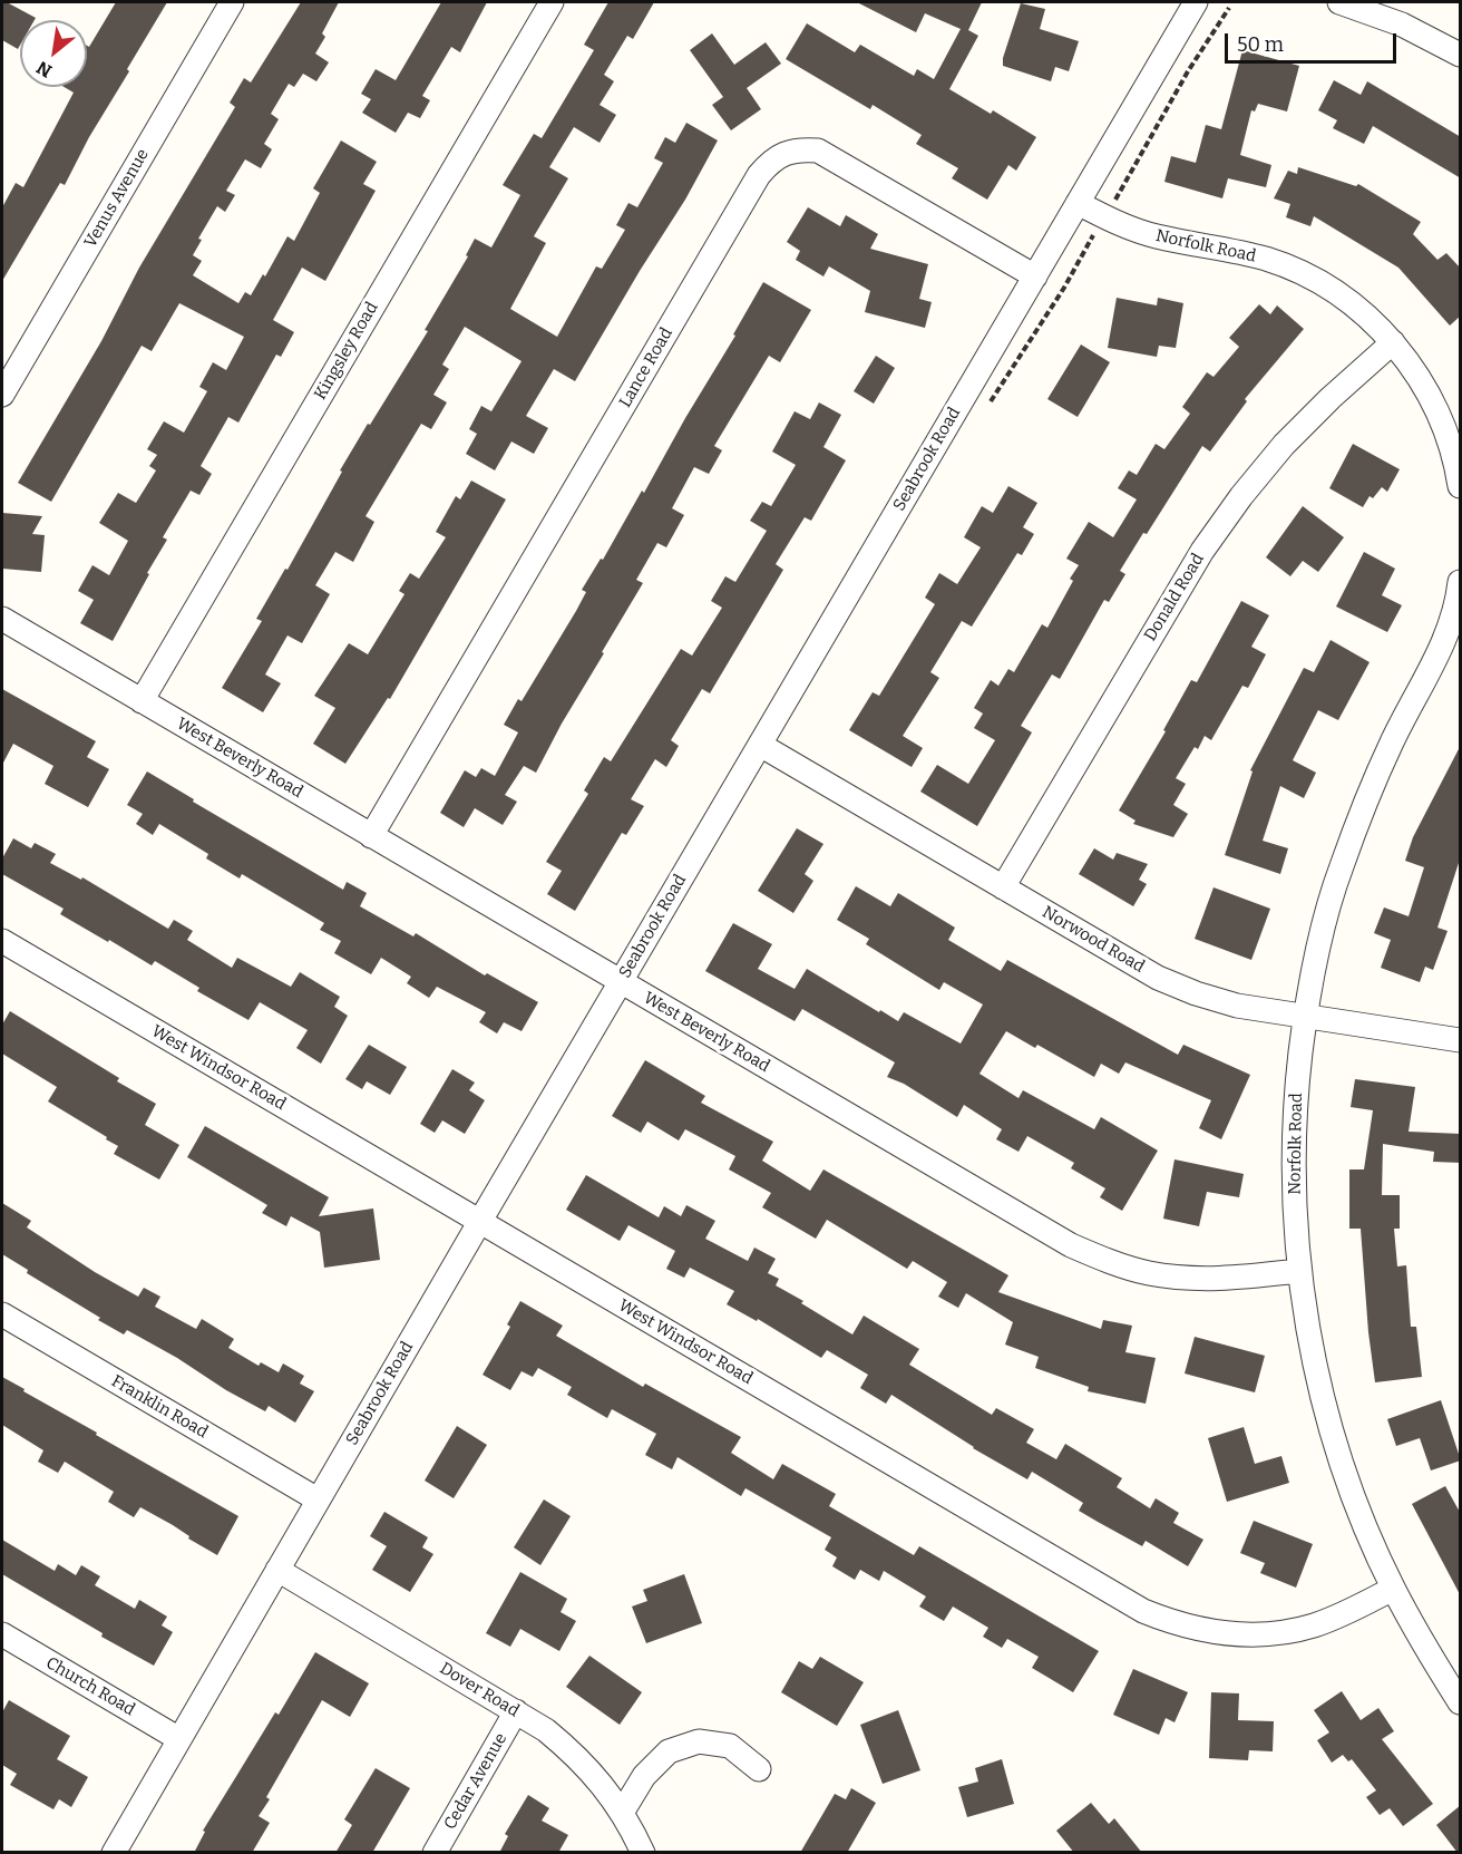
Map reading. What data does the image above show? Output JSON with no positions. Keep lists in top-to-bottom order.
{
  "streets": {
    "street": [
      "Venus Avenue",
      "Norfolk Road",
      "Kingsley Road",
      "Lance Road",
      "Seabrook Road",
      "Donald Road",
      "West Beverly Road",
      "Norwood Road",
      "West Windsor Road",
      "Franklin Road",
      "Church Road",
      "Dover Road",
      "Cedar Avenue"
    ]
  },
  "crossings": [
    ["Norfolk Road", "Seabrook Road"],
    ["Norfolk Road", "Donald Road"],
    ["Norfolk Road", "West Beverly Road"],
    ["Norfolk Road", "Norwood Road"],
    ["Norfolk Road", "West Windsor Road"],
    ["Kingsley Road", "West Beverly Road"],
    ["Lance Road", "Seabrook Road"],
    ["Lance Road", "West Beverly Road"],
    ["Seabrook Road", "West Beverly Road"],
    ["Seabrook Road", "Norwood Road"],
    ["Seabrook Road", "West Windsor Road"],
    ["Seabrook Road", "Franklin Road"],
    ["Seabrook Road", "Church Road"],
    ["Seabrook Road", "Dover Road"],
    ["Donald Road", "Norwood Road"],
    ["Dover Road", "Cedar Avenue"]
  ],
  "scale_bar": "50 m",
  "north": "bottom left"
}
